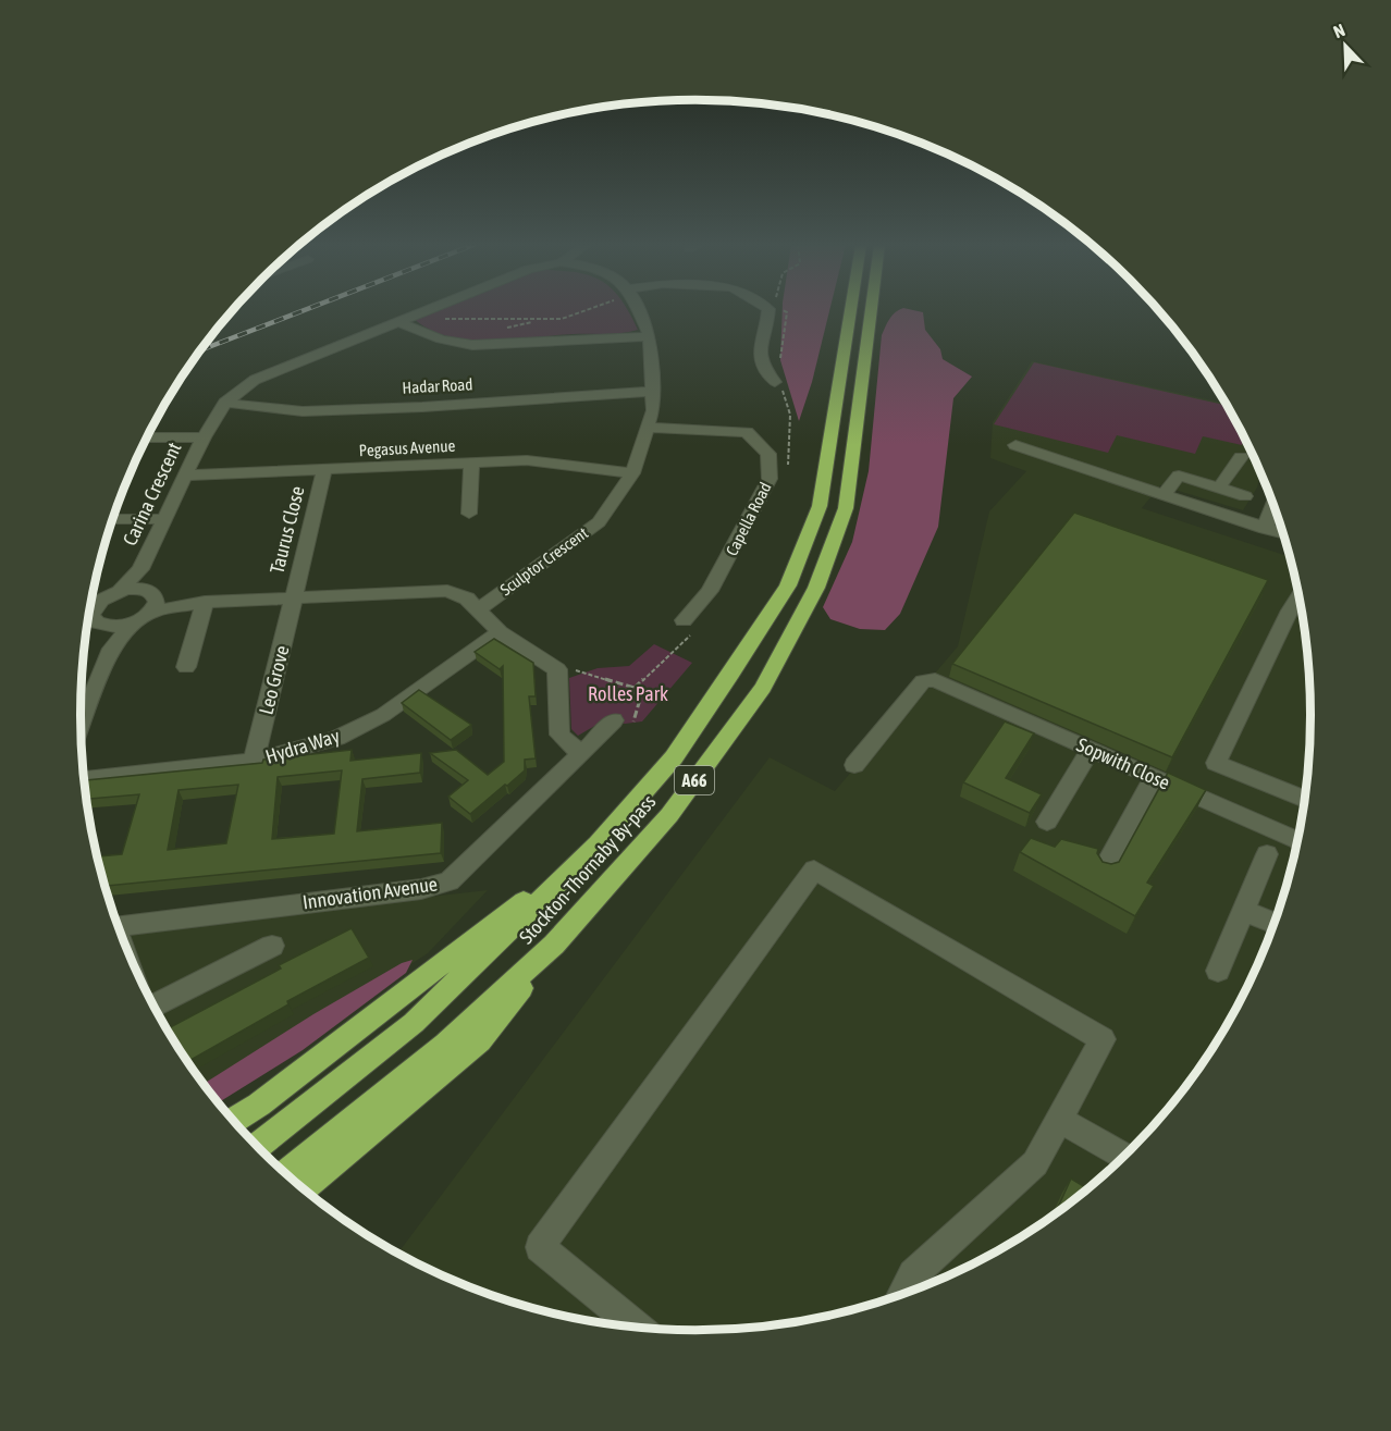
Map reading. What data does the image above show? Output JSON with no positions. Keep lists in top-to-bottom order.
{
  "streets": {
    "highway": ["A66", "Stockton-Thornaby By-pass"],
    "street": [
      "Hadar Road",
      "Pegasus Avenue",
      "Carina Crescent",
      "Capella Road",
      "Taurus Close",
      "Sculptor Crescent",
      "Leo Grove",
      "Hydra Way",
      "Sopwith Close",
      "Innovation Avenue"
    ]
  },
  "crossings": [
    ["Hadar Road", "Carina Crescent"],
    ["Hadar Road", "Sculptor Crescent"],
    ["Pegasus Avenue", "Carina Crescent"],
    ["Pegasus Avenue", "Taurus Close"],
    ["Pegasus Avenue", "Sculptor Crescent"],
    ["Carina Crescent", "Sculptor Crescent"],
    ["Capella Road", "Sculptor Crescent"],
    ["Taurus Close", "Sculptor Crescent"],
    ["Taurus Close", "Leo Grove"],
    ["Sculptor Crescent", "Leo Grove"],
    ["Sculptor Crescent", "Hydra Way"],
    ["Leo Grove", "Hydra Way"],
    ["A66", "Stockton-Thornaby By-pass"]
  ],
  "parks": ["Rolles Park"],
  "north": "top left"
}
